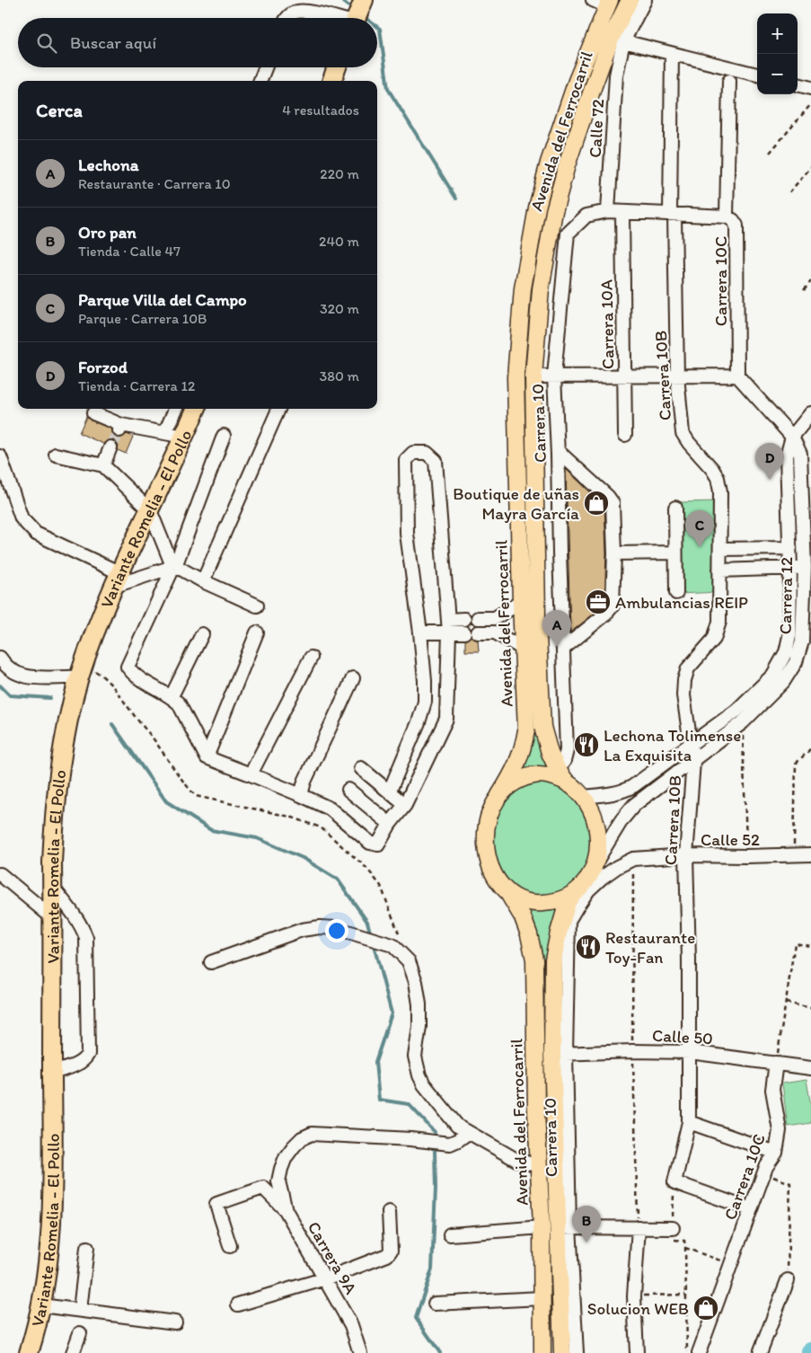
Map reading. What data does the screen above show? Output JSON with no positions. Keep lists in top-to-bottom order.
{
  "streets": {
    "highway": ["Variante Romelia - El Pollo"],
    "main road": ["Avenida del Ferrocarril"],
    "street": [
      "Calle 72",
      "Carrera 10C",
      "Carrera 10A",
      "Carrera 10B",
      "Carrera 10",
      "Carrera 12",
      "Calle 52",
      "Calle 50",
      "Carrera 9A"
    ]
  },
  "crossings": [
    ["Calle 72", "Carrera 10"],
    ["Avenida del Ferrocarril", "Carrera 10"],
    ["Avenida del Ferrocarril", "Carrera 12"],
    ["Avenida del Ferrocarril", "Calle 52"],
    ["Avenida del Ferrocarril", "Calle 50"],
    ["Carrera 10C", "Calle 50"],
    ["Carrera 10B", "Carrera 12"],
    ["Carrera 10B", "Calle 52"],
    ["Carrera 10B", "Calle 50"],
    ["Calle 52", "Calle 50"]
  ],
  "places": {
    "shop": ["Boutique de uñas Mayra García", "Solucion WEB"],
    "office": ["Ambulancias REIP"],
    "restaurant": ["Lechona Tolimense La Exquisita", "Restaurante Toy-Fan"]
  },
  "page": {
    "map_buttons": ["+", "−"],
    "search": "Buscar aquí",
    "heading": ["Cerca", "4 resultados"],
    "list": [
      {
        "mark": "A",
        "name": "Lechona",
        "note": "Restaurante · Carrera 10",
        "value": "220 m"
      },
      {
        "mark": "B",
        "name": "Oro pan",
        "note": "Tienda · Calle 47",
        "value": "240 m"
      },
      {
        "mark": "C",
        "name": "Parque Villa del Campo",
        "note": "Parque · Carrera 10B",
        "value": "320 m"
      },
      {
        "mark": "D",
        "name": "Forzod",
        "note": "Tienda · Carrera 12",
        "value": "380 m"
      }
    ],
    "pins": [
      "D",
      "C",
      "A",
      "B"
    ]
  }
}
